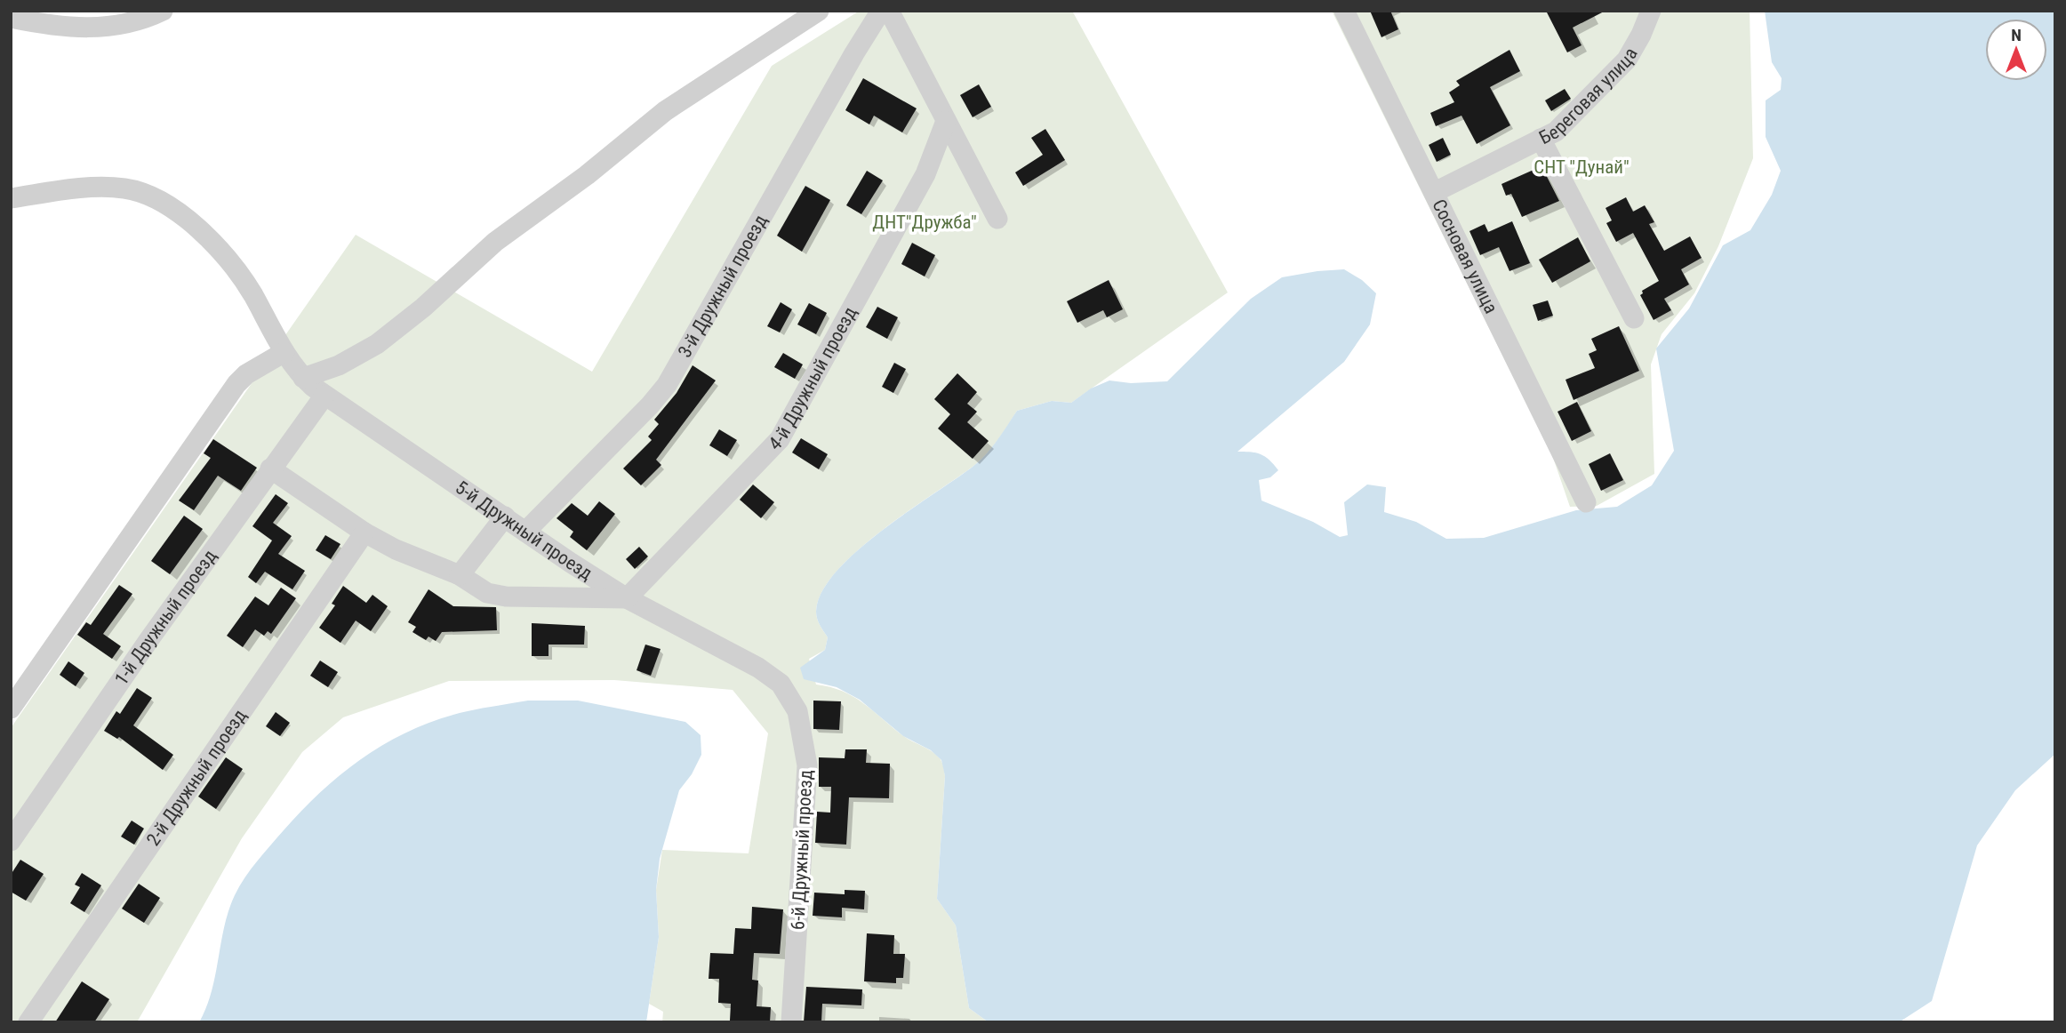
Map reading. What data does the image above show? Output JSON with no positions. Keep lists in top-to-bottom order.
{
  "streets": {
    "street": [
      "Береговая улица",
      "Сосновая улица",
      "3-й Дружный проезд",
      "4-й Дружный проезд",
      "5-й Дружный проезд",
      "1-й Дружный проезд",
      "2-й Дружный проезд",
      "6-й Дружный проезд"
    ]
  },
  "crossings": [
    ["Береговая улица", "Сосновая улица"],
    ["3-й Дружный проезд", "5-й Дружный проезд"],
    ["4-й Дружный проезд", "5-й Дружный проезд"],
    ["5-й Дружный проезд", "1-й Дружный проезд"],
    ["5-й Дружный проезд", "6-й Дружный проезд"]
  ],
  "parks": ["СНТ \"Дунай\"", "ДНТ\"Дружба\""],
  "north": "top"
}
